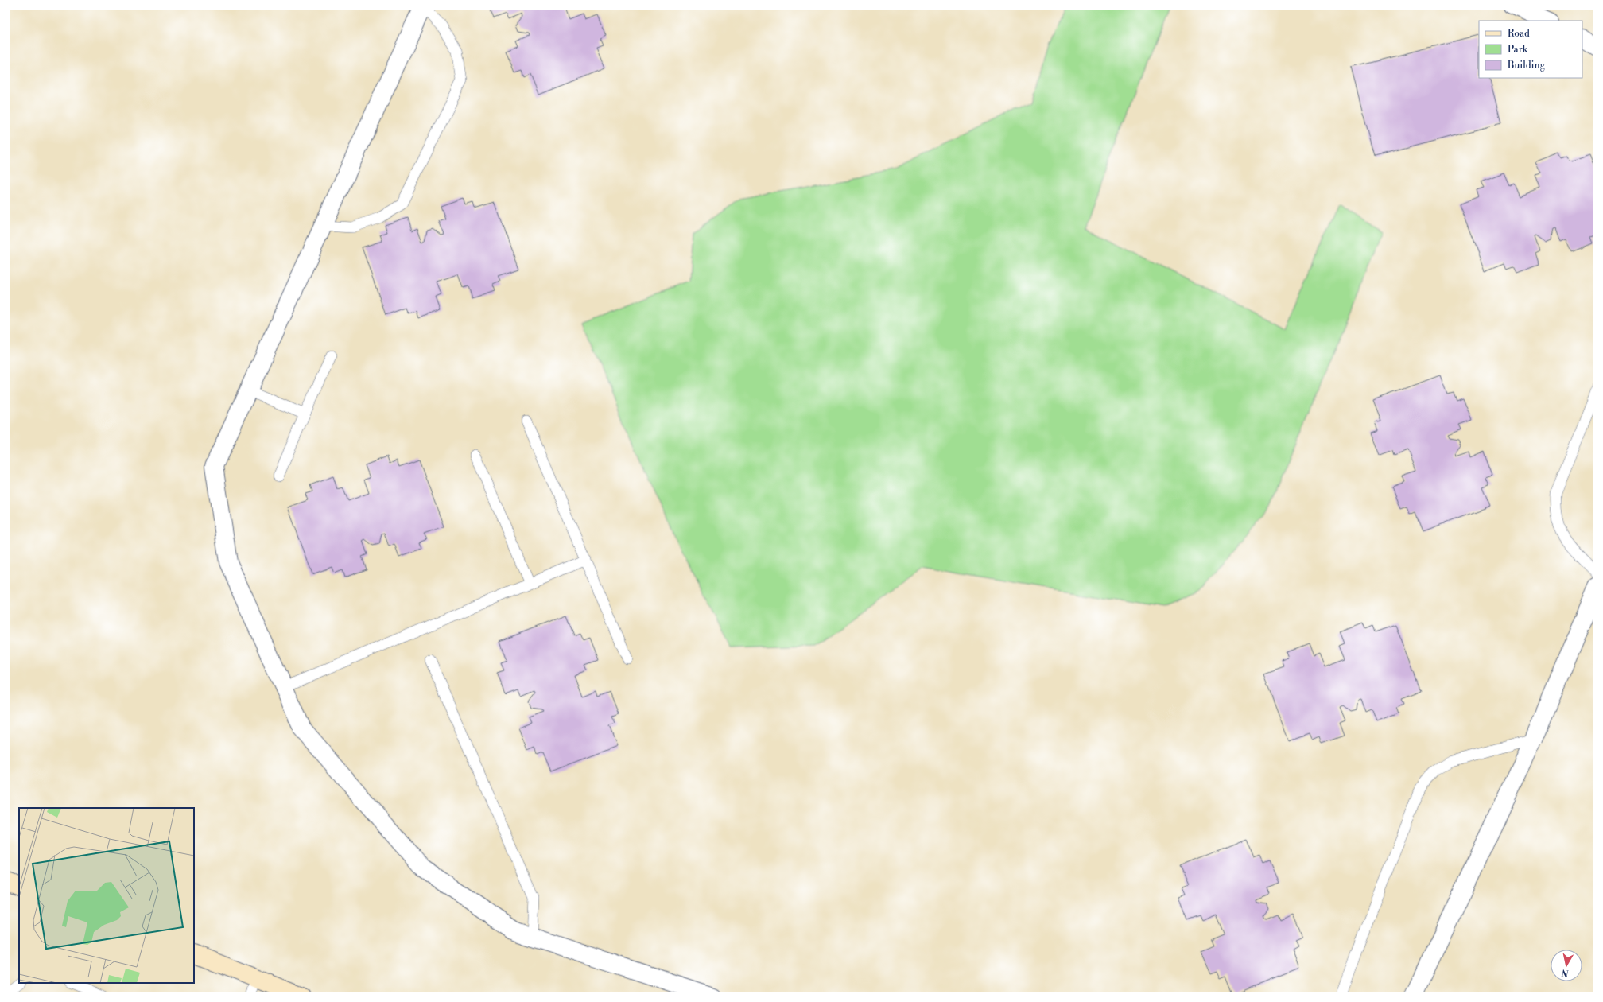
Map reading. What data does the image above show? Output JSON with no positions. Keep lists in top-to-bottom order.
{
  "legend": ["Road", "Park", "Building"],
  "north": "bottom"
}
